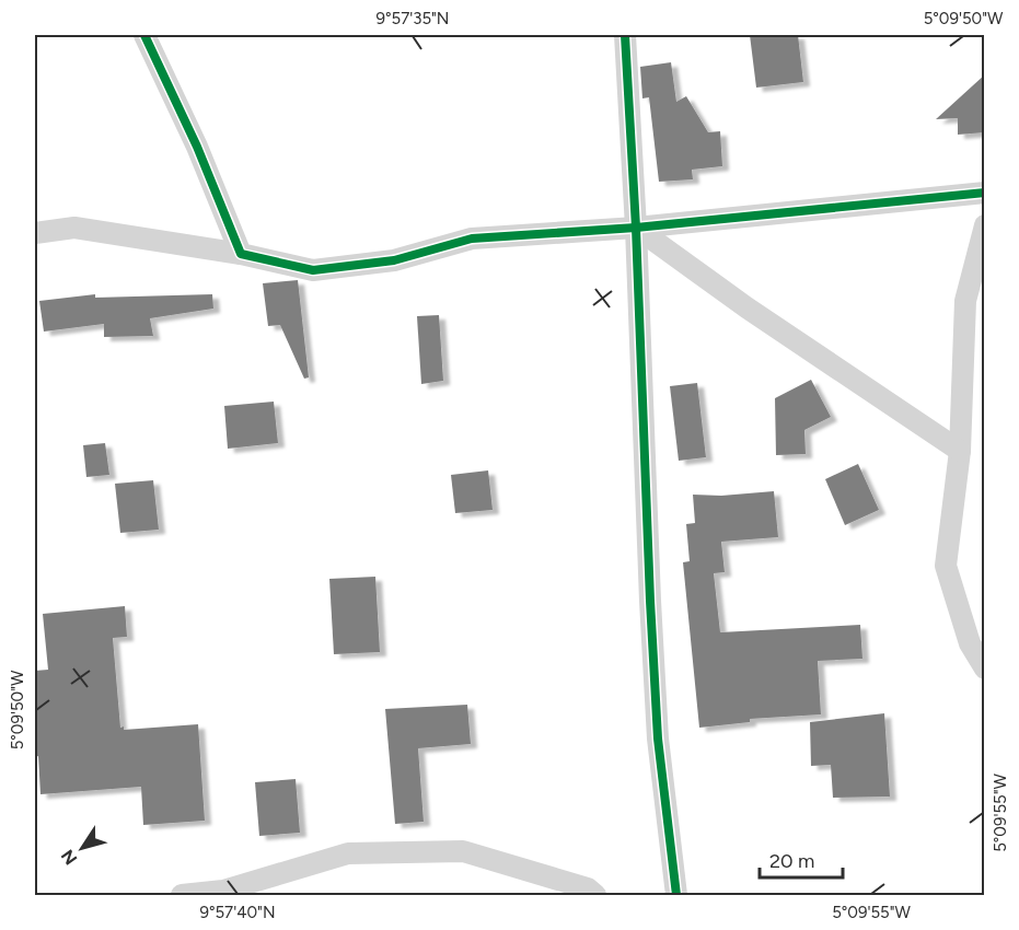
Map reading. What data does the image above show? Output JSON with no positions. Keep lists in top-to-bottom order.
{
  "scale_bar": "20 m",
  "north": "bottom left",
  "coordinates": [
    "9°57'35\"N",
    "5°09'50\"W",
    "5°09'55\"W",
    "9°57'40\"N"
  ]
}
